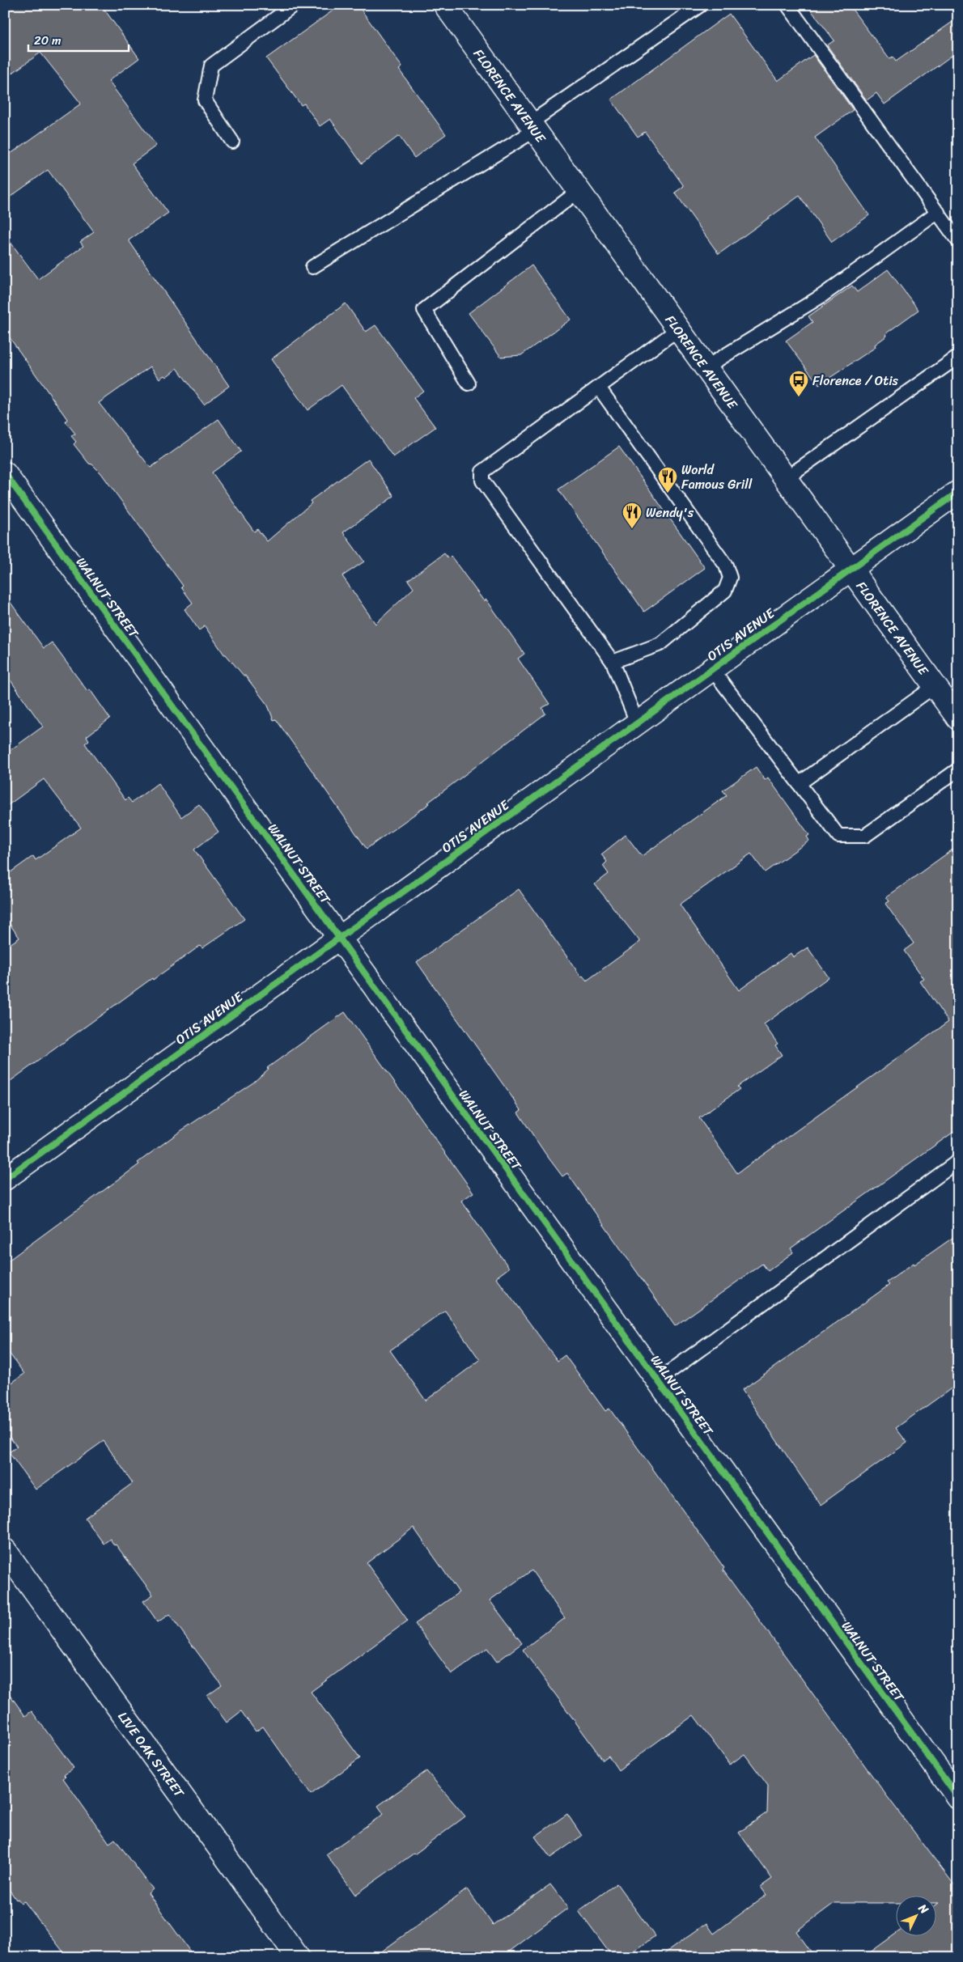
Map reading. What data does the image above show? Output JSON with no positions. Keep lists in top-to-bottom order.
{
  "streets": {
    "street": [
      "FLORENCE AVENUE",
      "WALNUT STREET",
      "OTIS AVENUE",
      "LIVE OAK STREET"
    ]
  },
  "crossings": [
    ["FLORENCE AVENUE", "OTIS AVENUE"],
    ["WALNUT STREET", "OTIS AVENUE"]
  ],
  "places": {
    "bus stop": ["Florence / Otis"],
    "restaurant": ["World Famous Grill", "Wendy's"]
  },
  "scale_bar": "20 m",
  "north": "top right"
}
